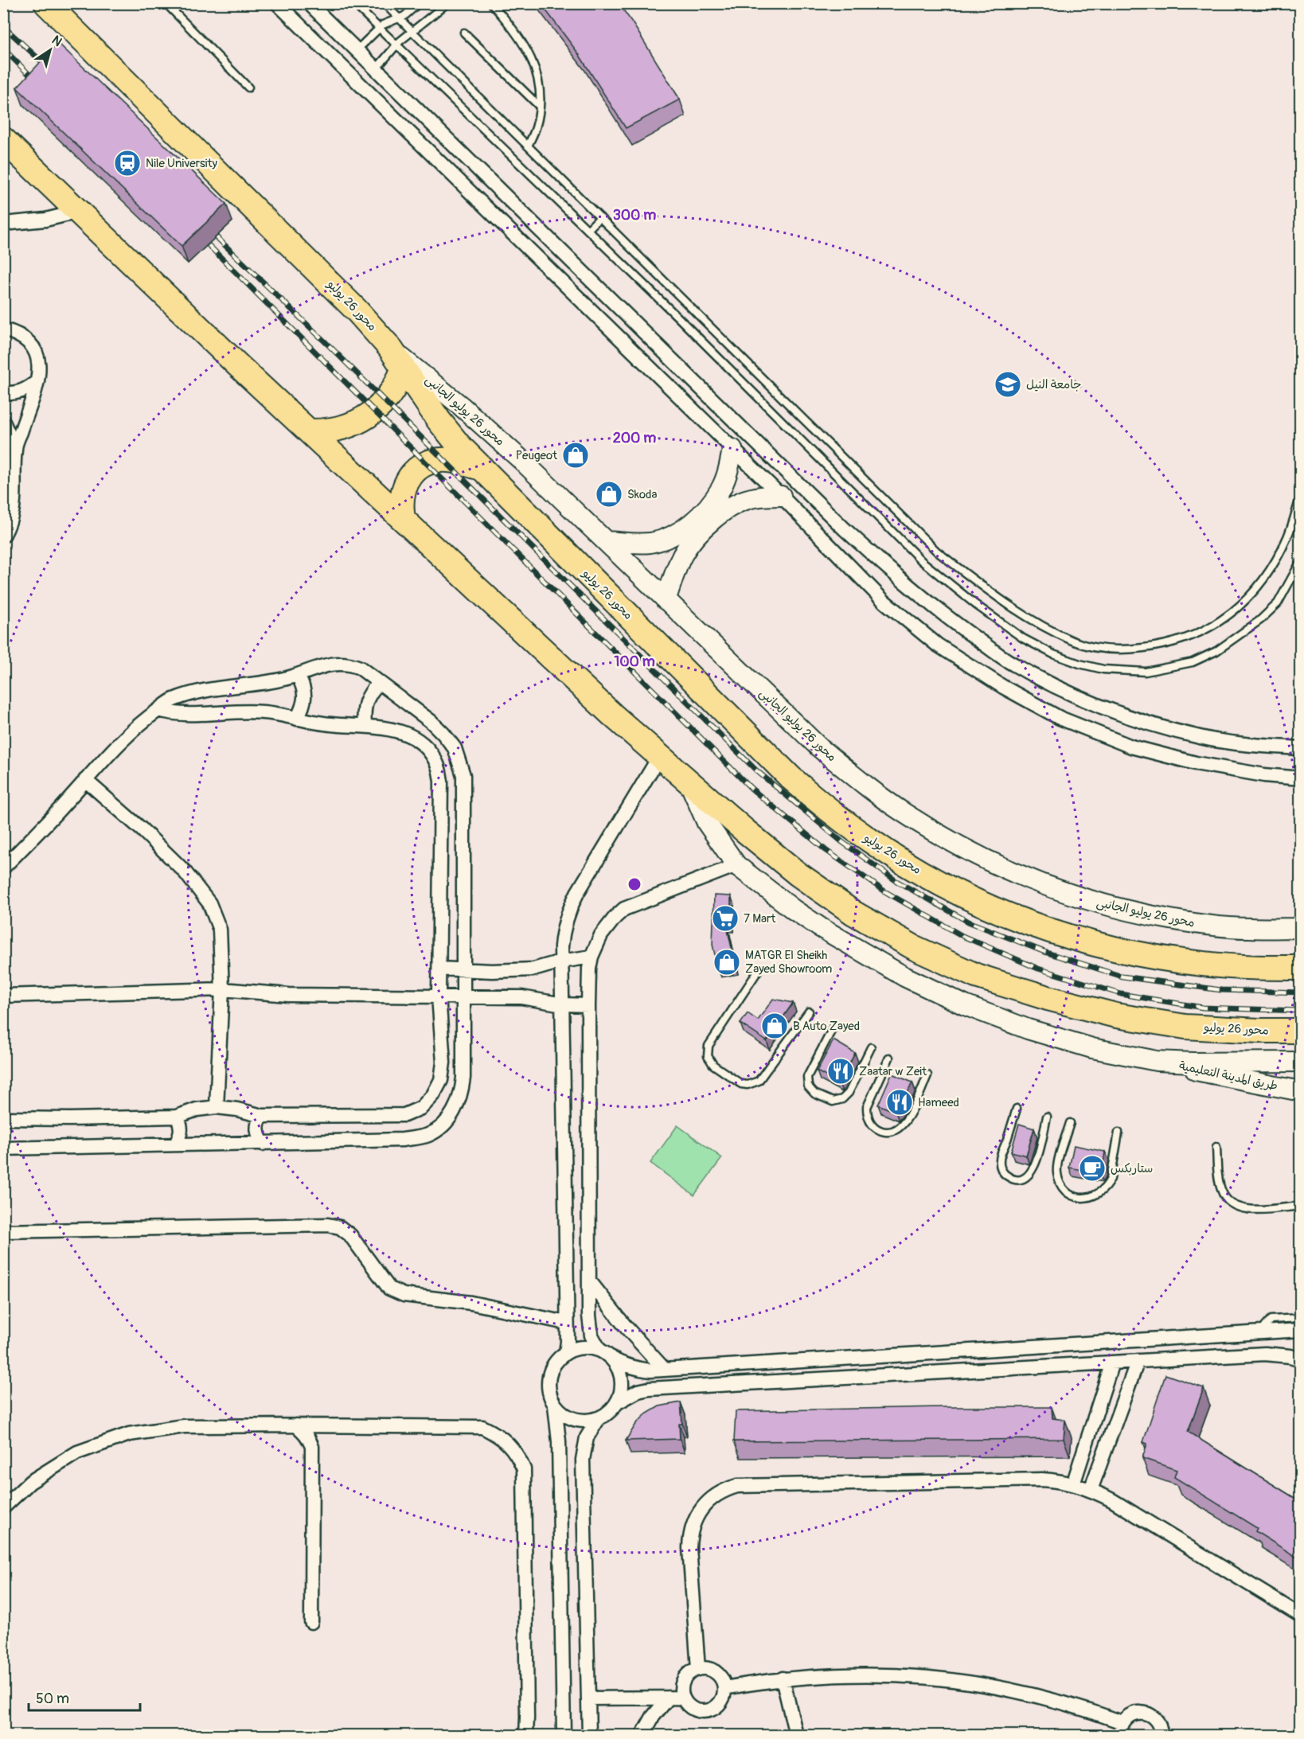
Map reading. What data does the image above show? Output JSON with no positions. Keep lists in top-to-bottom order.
{
  "streets": {
    "highway": ["محور 26 يوليو"],
    "main road": ["محور 26 يوليو الجانبى", "طريق المدينة التعليمية"]
  },
  "crossings": [
    ["محور 26 يوليو", "محور 26 يوليو الجانبى"]
  ],
  "places": {
    "station": ["Nile University"],
    "school or university": ["جامعة النيل"],
    "shop": [
      "Peugeot",
      "Skoda",
      "MATGR El Sheikh Zayed Showroom",
      "B Auto Zayed"
    ],
    "supermarket": ["7 Mart"],
    "restaurant": ["Zaatar w Zeit", "Hameed"],
    "cafe": ["ستاربكس"]
  },
  "scale_bar": "50 m",
  "north": "top right",
  "rings": ["300 m", "200 m", "100 m"]
}
